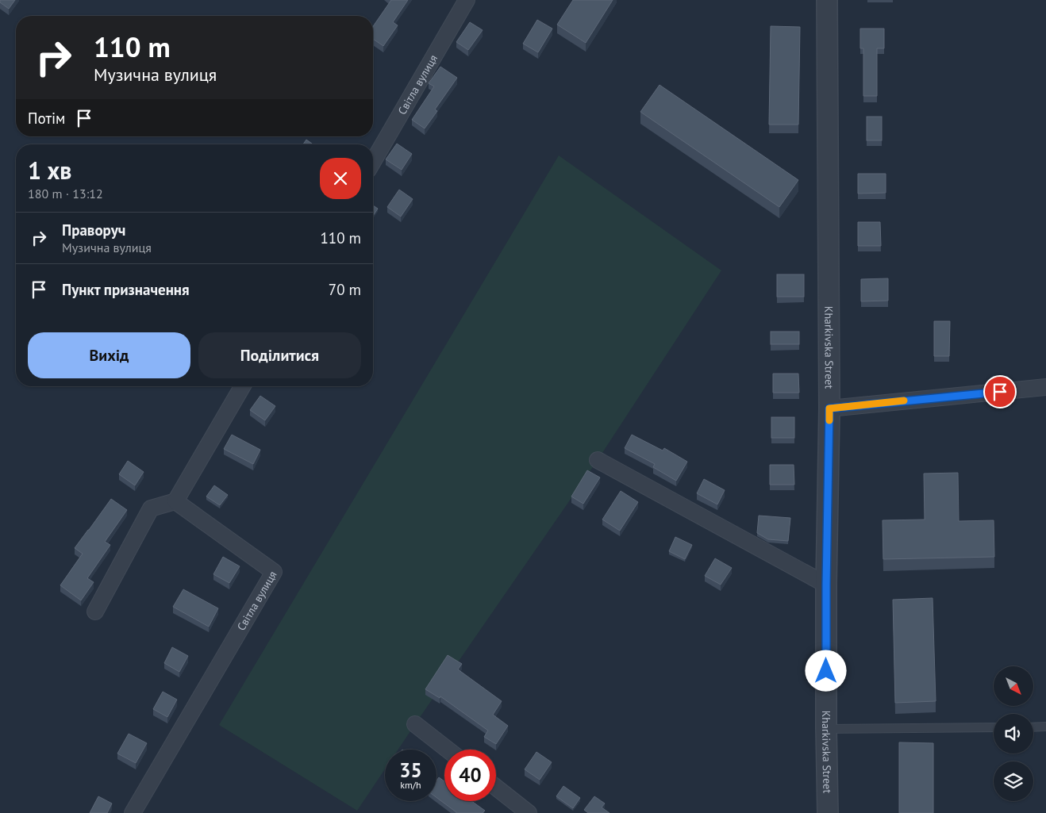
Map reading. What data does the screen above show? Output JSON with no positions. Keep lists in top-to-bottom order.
{
  "streets": {
    "street": ["Світла вулиця", "Kharkivska Street"]
  },
  "north": "bottom right",
  "page": {
    "turn": ["110 m", "Музична вулиця"],
    "then": "Потім",
    "heading": ["1 хв", "180 m · 13:12"],
    "list": [
      {
        "name": "Праворуч",
        "note": "Музична вулиця",
        "value": "110 m"
      },
      {
        "name": "Пункт призначення",
        "value": "70 m"
      }
    ],
    "buttons": ["Вихід", "Поділитися"],
    "speed": "35 km/h",
    "limit": "40"
  }
}
